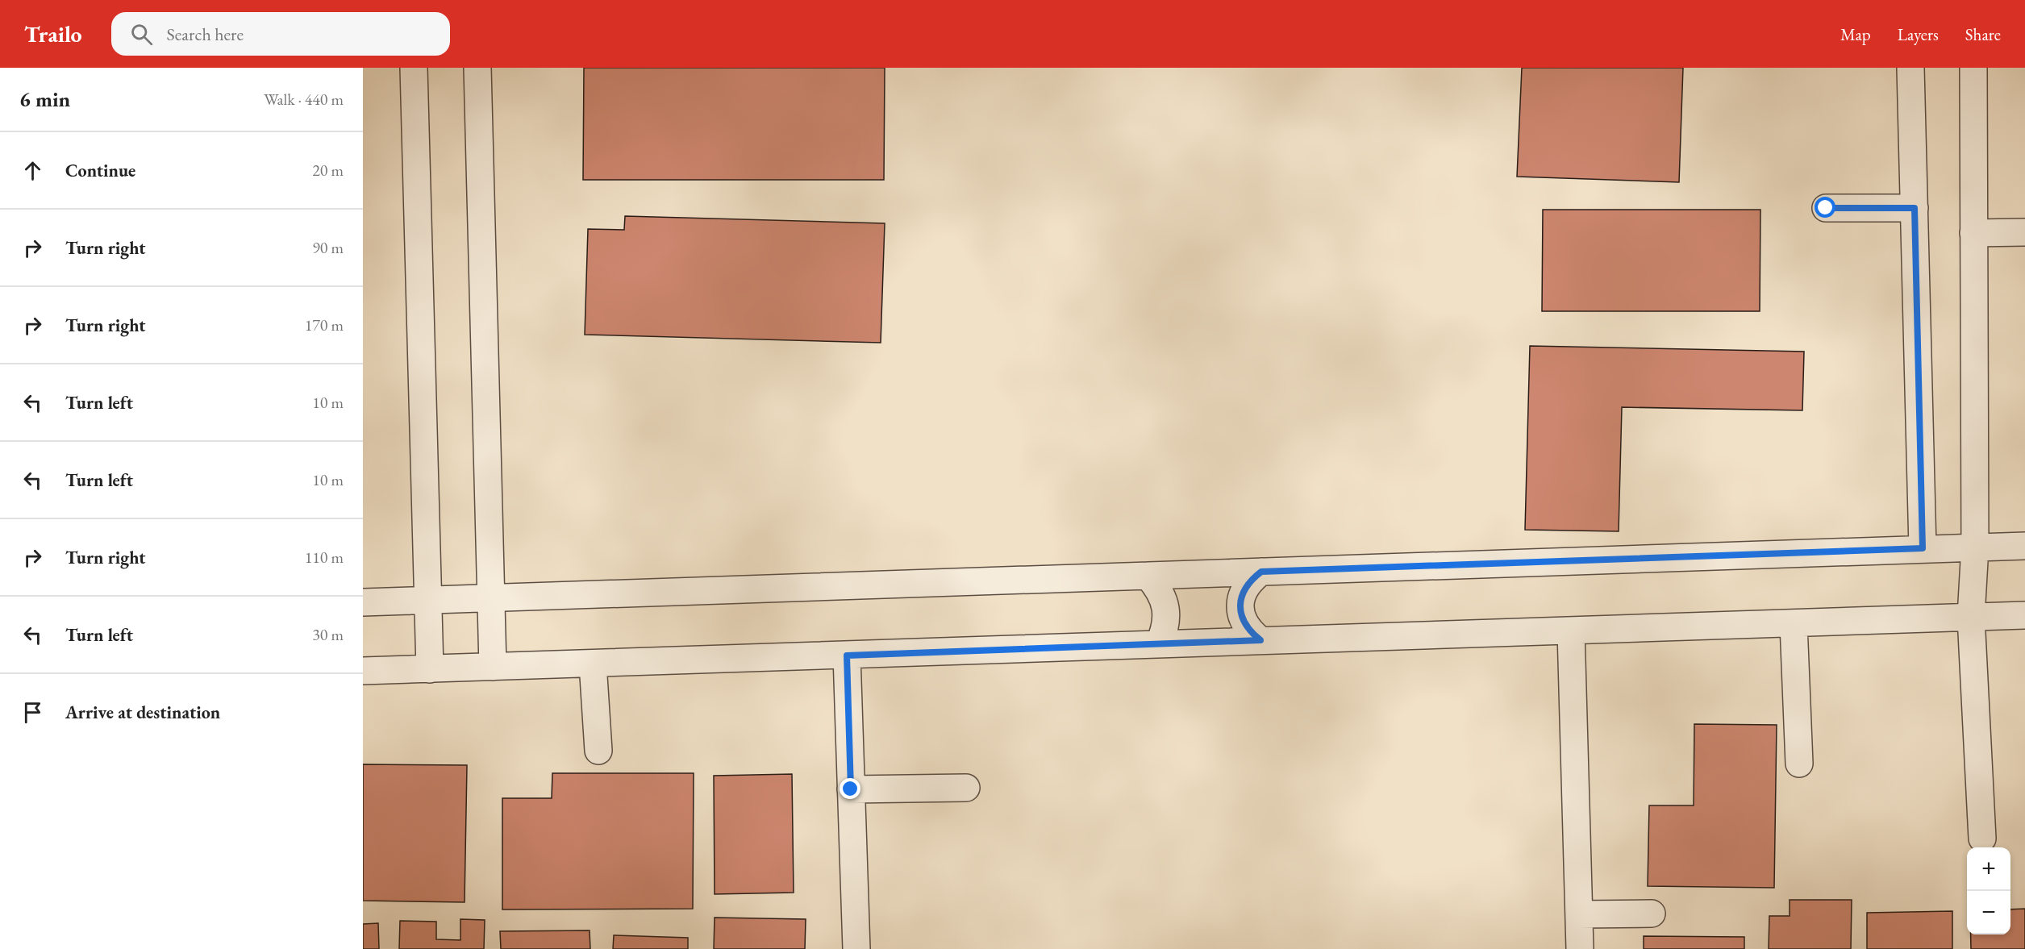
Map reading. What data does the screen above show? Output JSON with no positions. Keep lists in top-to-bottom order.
{
  "page": {
    "header": "Trailo",
    "search": "Search here",
    "nav": ["Map", "Layers", "Share"],
    "heading": ["6 min", "Walk · 440 m"],
    "list": [
      ["Continue", "20 m"],
      ["Turn right", "90 m"],
      ["Turn right", "170 m"],
      ["Turn left", "10 m"],
      ["Turn left", "10 m"],
      ["Turn right", "110 m"],
      ["Turn left", "30 m"],
      "Arrive at destination"
    ],
    "map_buttons": ["+", "−"]
  }
}
